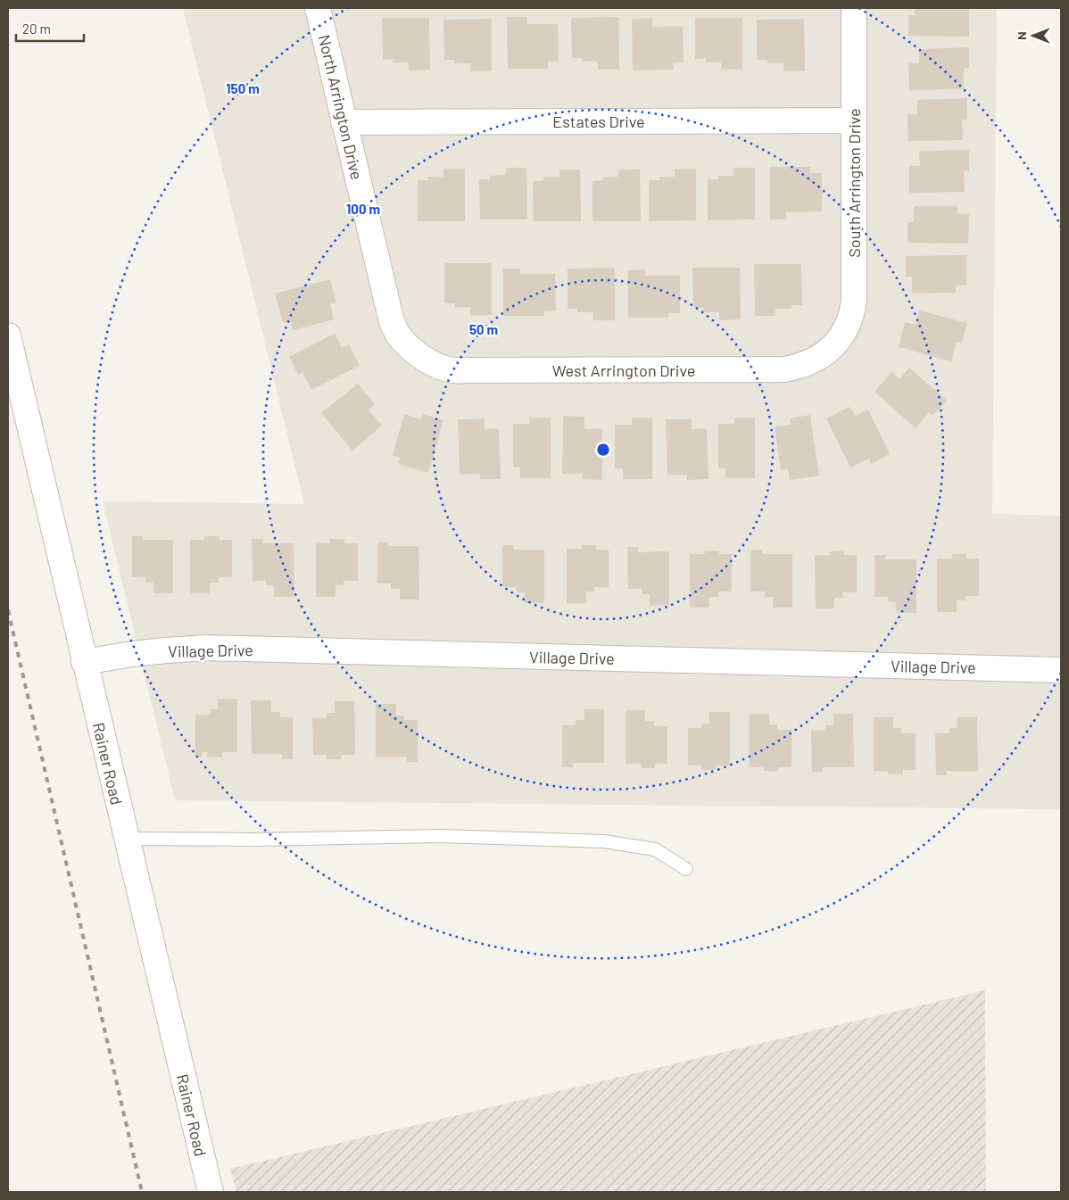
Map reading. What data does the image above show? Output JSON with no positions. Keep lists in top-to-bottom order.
{
  "streets": {
    "street": [
      "North Arrington Drive",
      "Estates Drive",
      "South Arrington Drive",
      "West Arrington Drive",
      "Village Drive",
      "Rainer Road"
    ]
  },
  "crossings": [
    ["North Arrington Drive", "Estates Drive"],
    ["North Arrington Drive", "West Arrington Drive"],
    ["Estates Drive", "South Arrington Drive"],
    ["South Arrington Drive", "West Arrington Drive"],
    ["Village Drive", "Rainer Road"]
  ],
  "scale_bar": "20 m",
  "north": "left",
  "rings": ["150 m", "100 m", "50 m"]
}
